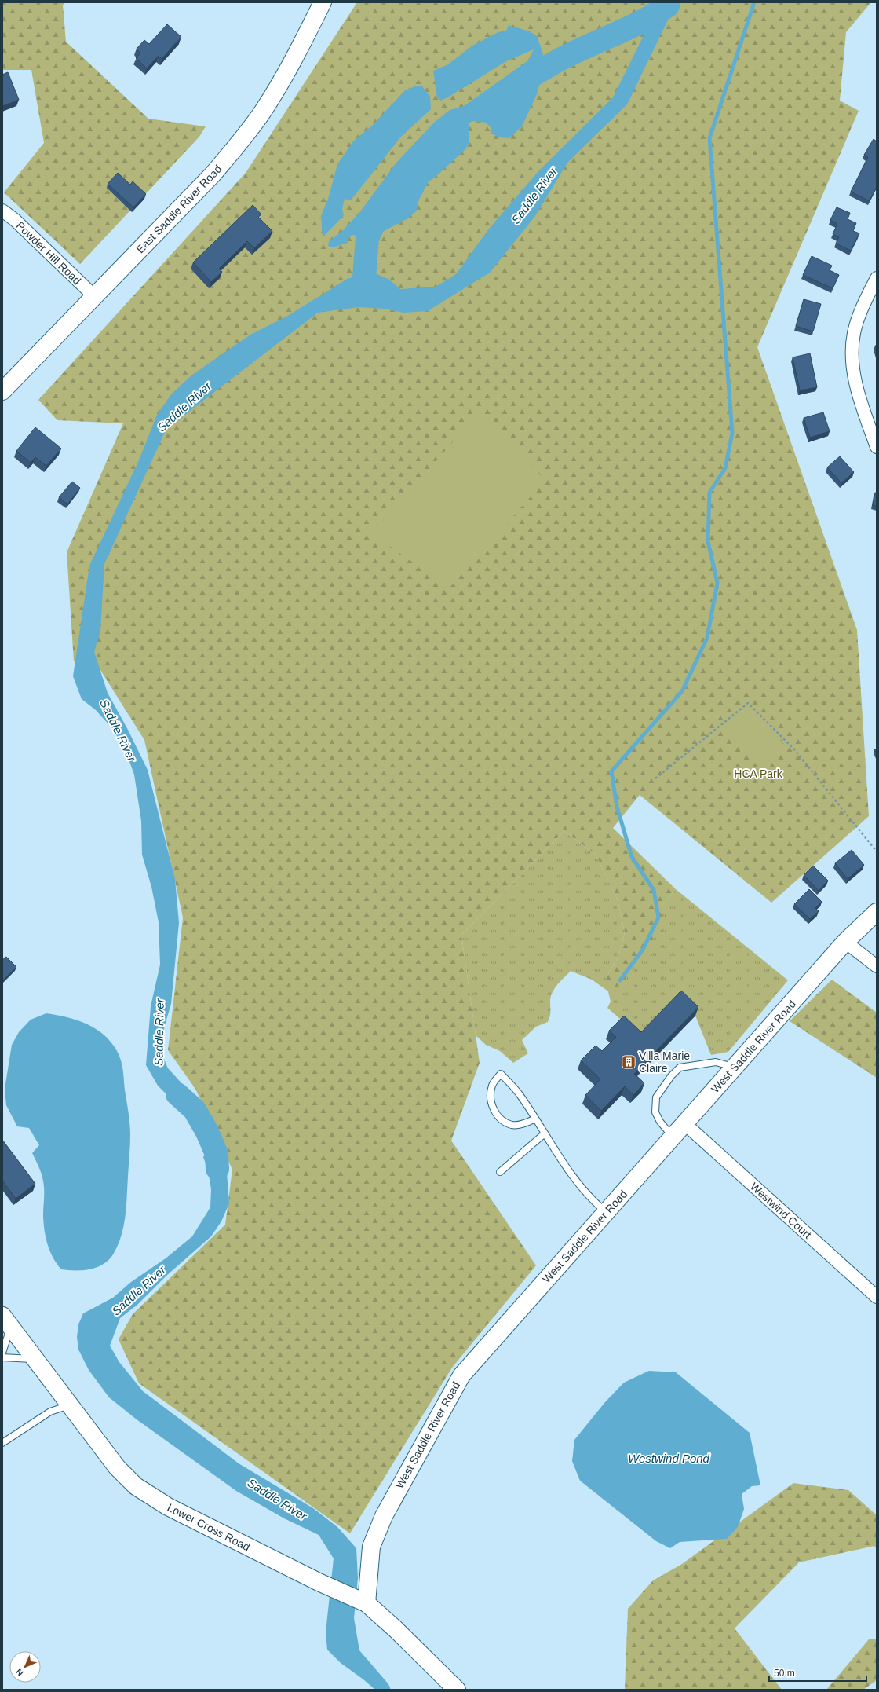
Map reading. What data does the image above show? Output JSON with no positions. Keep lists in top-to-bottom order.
{
  "streets": {
    "street": [
      "East Saddle River Road",
      "Powder Hill Road",
      "West Saddle River Road",
      "Westwind Court",
      "Lower Cross Road"
    ]
  },
  "crossings": [
    ["East Saddle River Road", "Powder Hill Road"],
    ["West Saddle River Road", "Westwind Court"],
    ["West Saddle River Road", "Lower Cross Road"]
  ],
  "water": ["Saddle River", "Westwind Pond"],
  "parks": ["HCA Park"],
  "places": {
    "building": ["Villa Marie Claire"]
  },
  "scale_bar": "50 m",
  "north": "bottom left"
}
